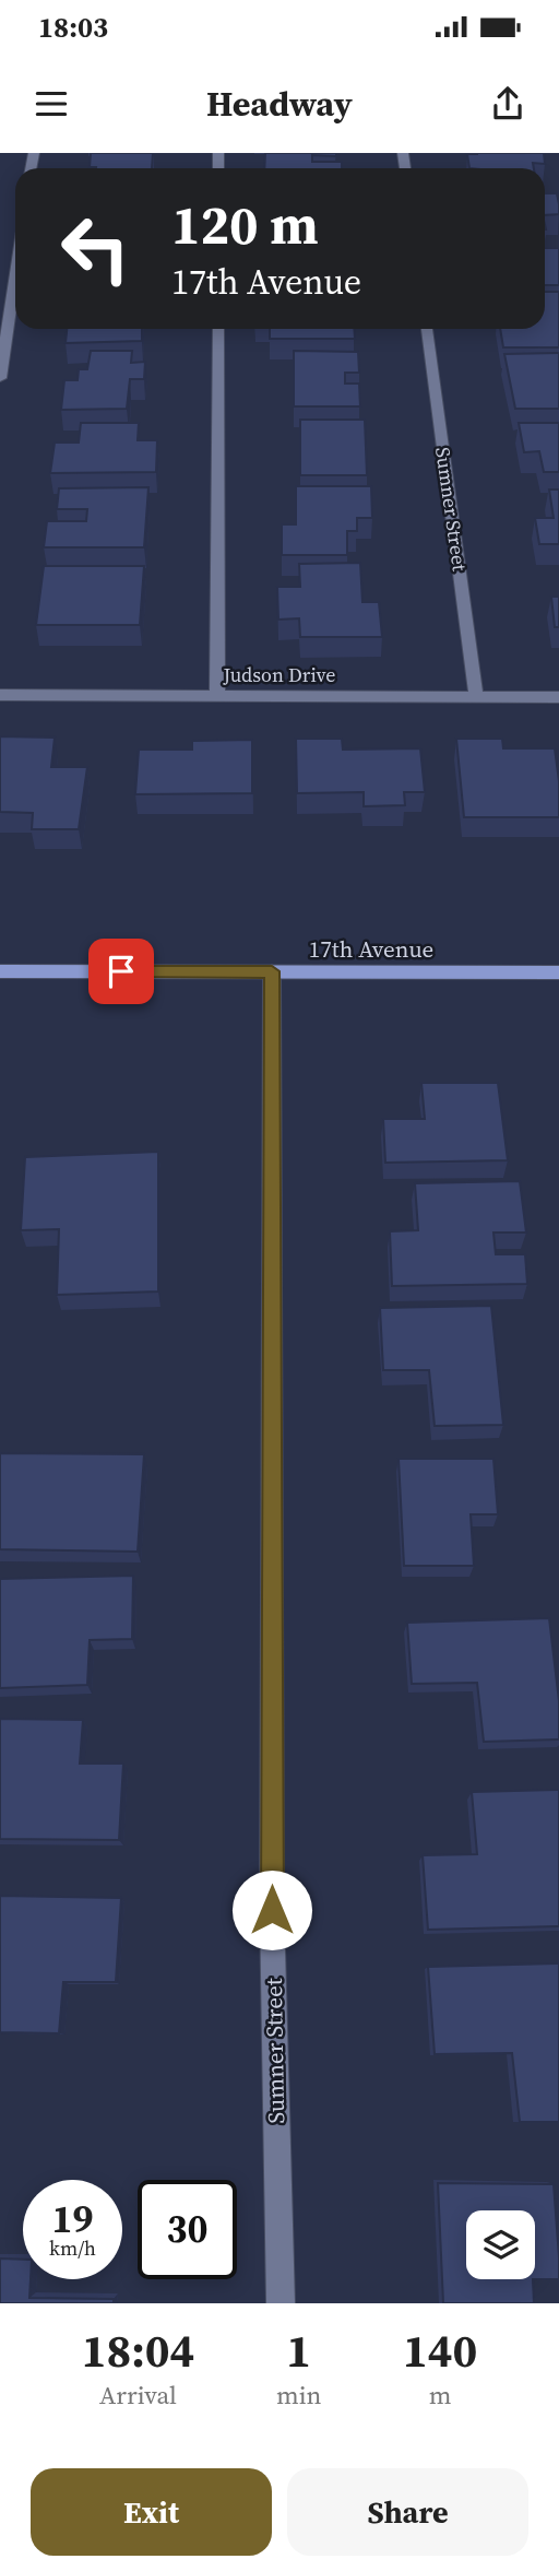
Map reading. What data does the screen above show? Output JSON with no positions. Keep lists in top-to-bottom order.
{
  "streets": {
    "main road": ["17th Avenue"],
    "street": ["Sumner Street", "Judson Drive"]
  },
  "crossings": [
    ["Sumner Street", "Judson Drive"],
    ["Sumner Street", "17th Avenue"]
  ],
  "page": {
    "status": "18:03",
    "header": "Headway",
    "turn": ["120 m", "17th Avenue"],
    "speed": "19 km/h",
    "limit": "30",
    "eta": [
      "18:04",
      "Arrival",
      "1",
      "min",
      "140",
      "m"
    ],
    "buttons": ["Exit", "Share"]
  }
}
